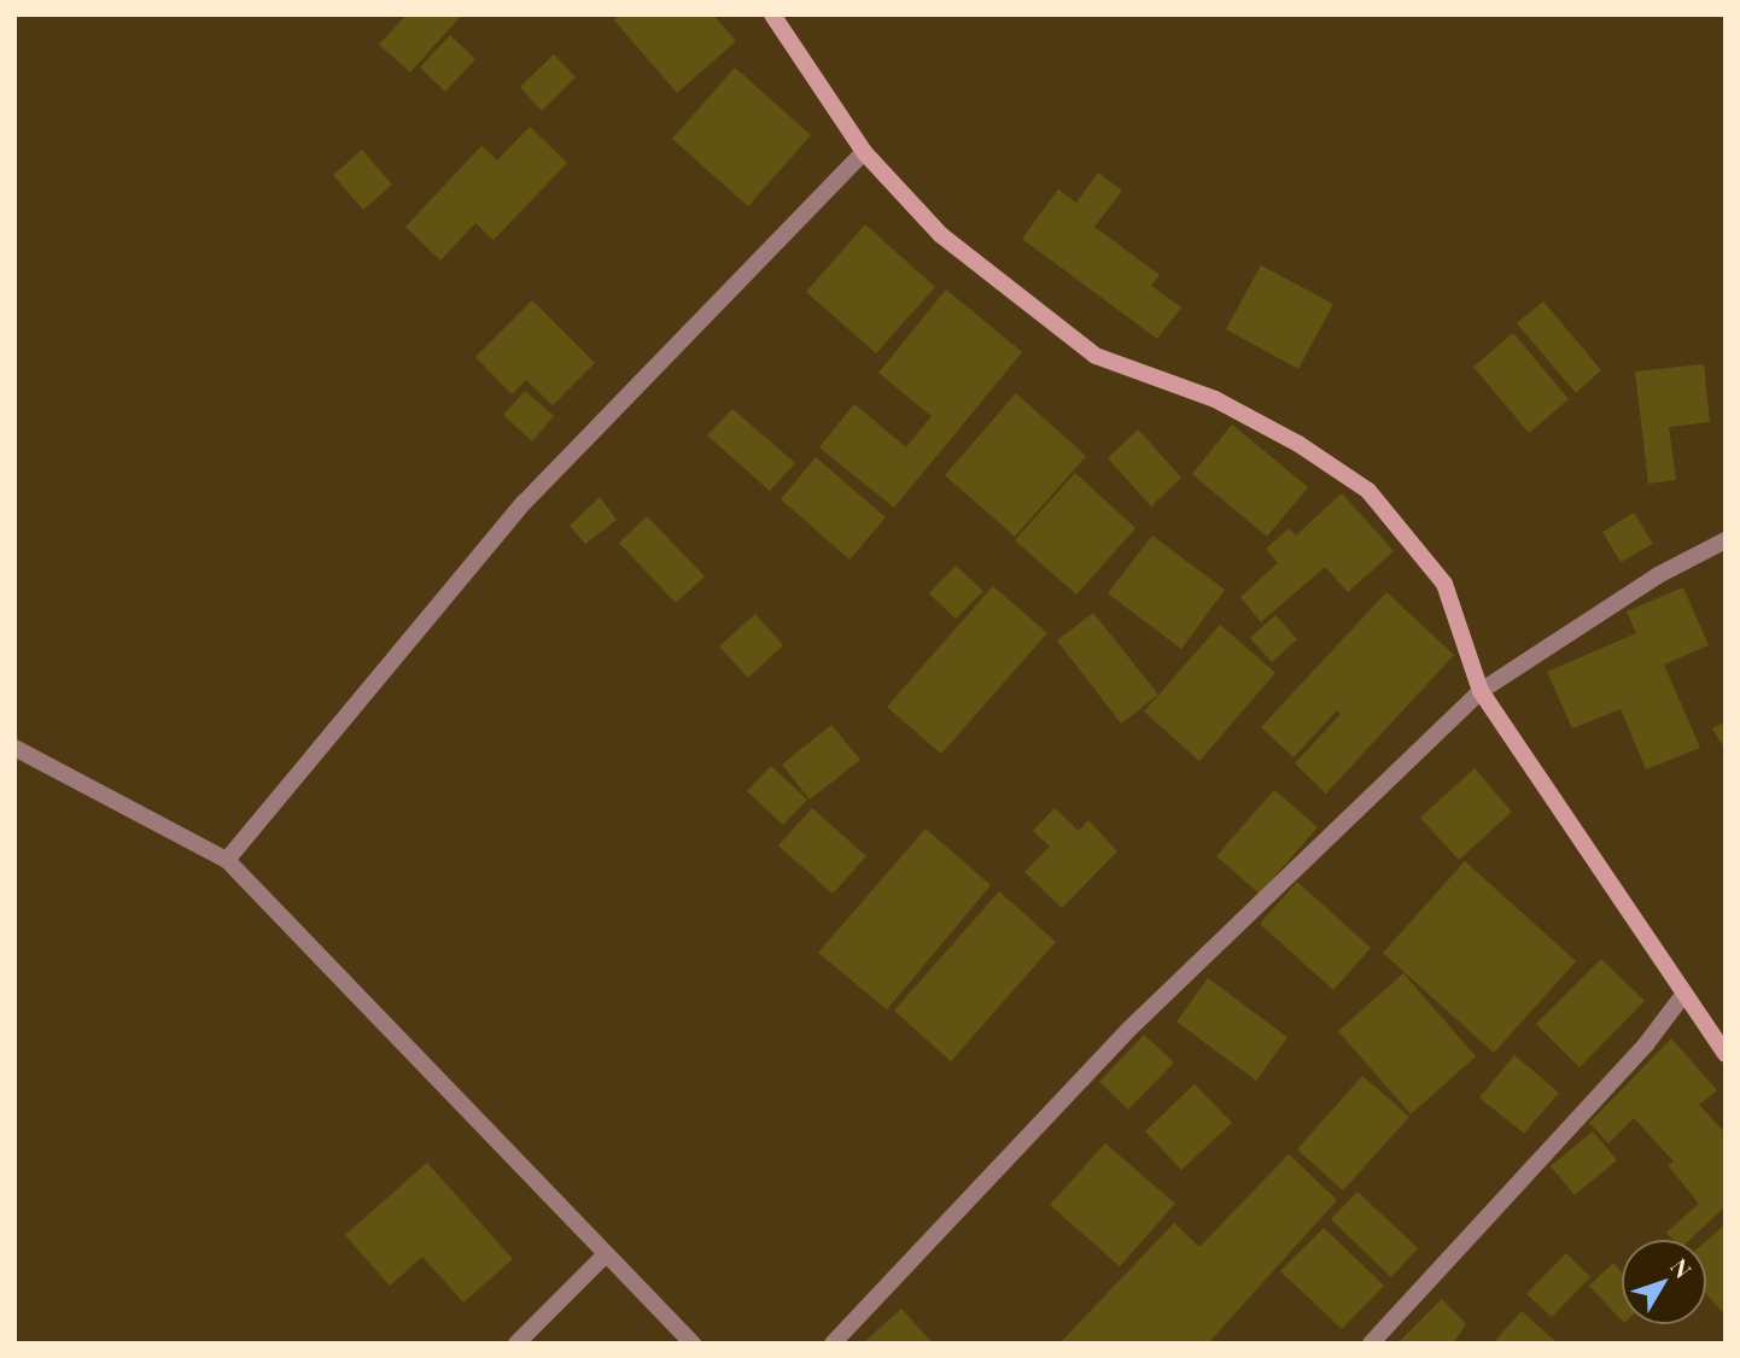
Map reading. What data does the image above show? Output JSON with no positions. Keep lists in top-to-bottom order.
{
  "north": "top right"
}
